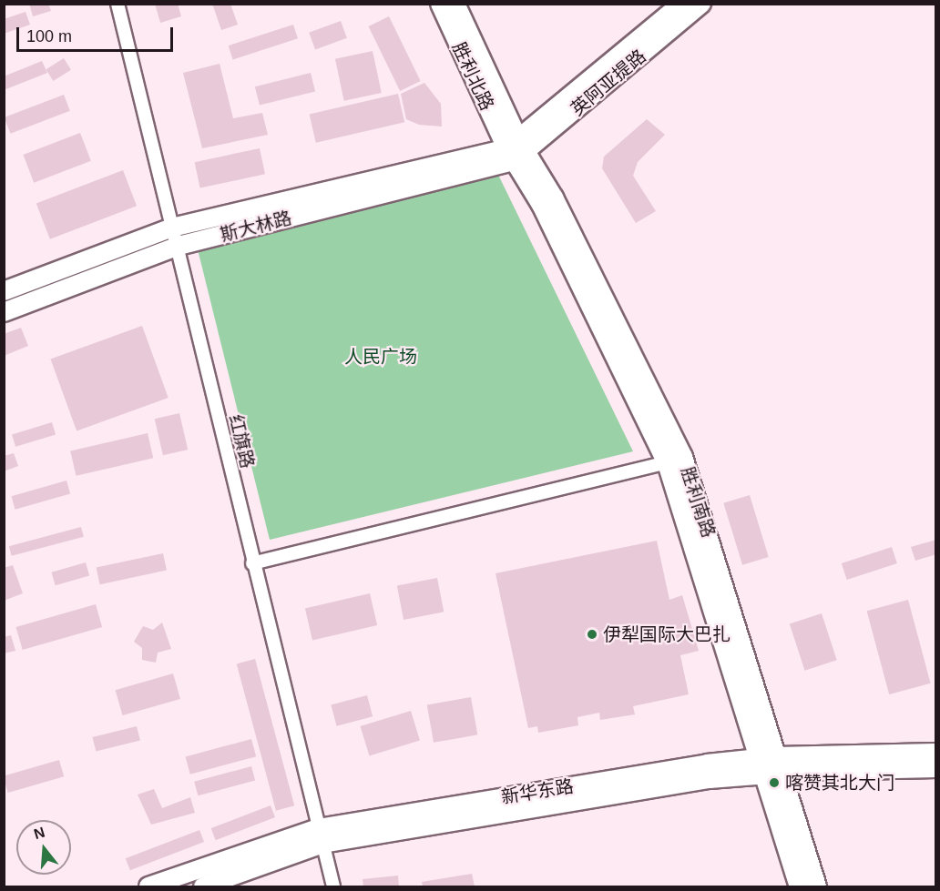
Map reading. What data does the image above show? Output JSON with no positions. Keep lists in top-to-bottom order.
{
  "streets": {
    "main road": [
      "胜利北路",
      "英阿亚提路",
      "斯大林路",
      "胜利南路",
      "新华东路"
    ],
    "street": ["红旗路"]
  },
  "crossings": [
    ["胜利北路", "英阿亚提路"],
    ["胜利北路", "斯大林路"],
    ["胜利北路", "胜利南路"],
    ["英阿亚提路", "斯大林路"],
    ["英阿亚提路", "胜利南路"],
    ["斯大林路", "红旗路"],
    ["斯大林路", "胜利南路"],
    ["红旗路", "新华东路"],
    ["胜利南路", "新华东路"]
  ],
  "parks": ["人民广场"],
  "places": ["伊犁国际大巴扎", "喀赞其北大门"],
  "scale_bar": "100 m",
  "north": "top"
}
